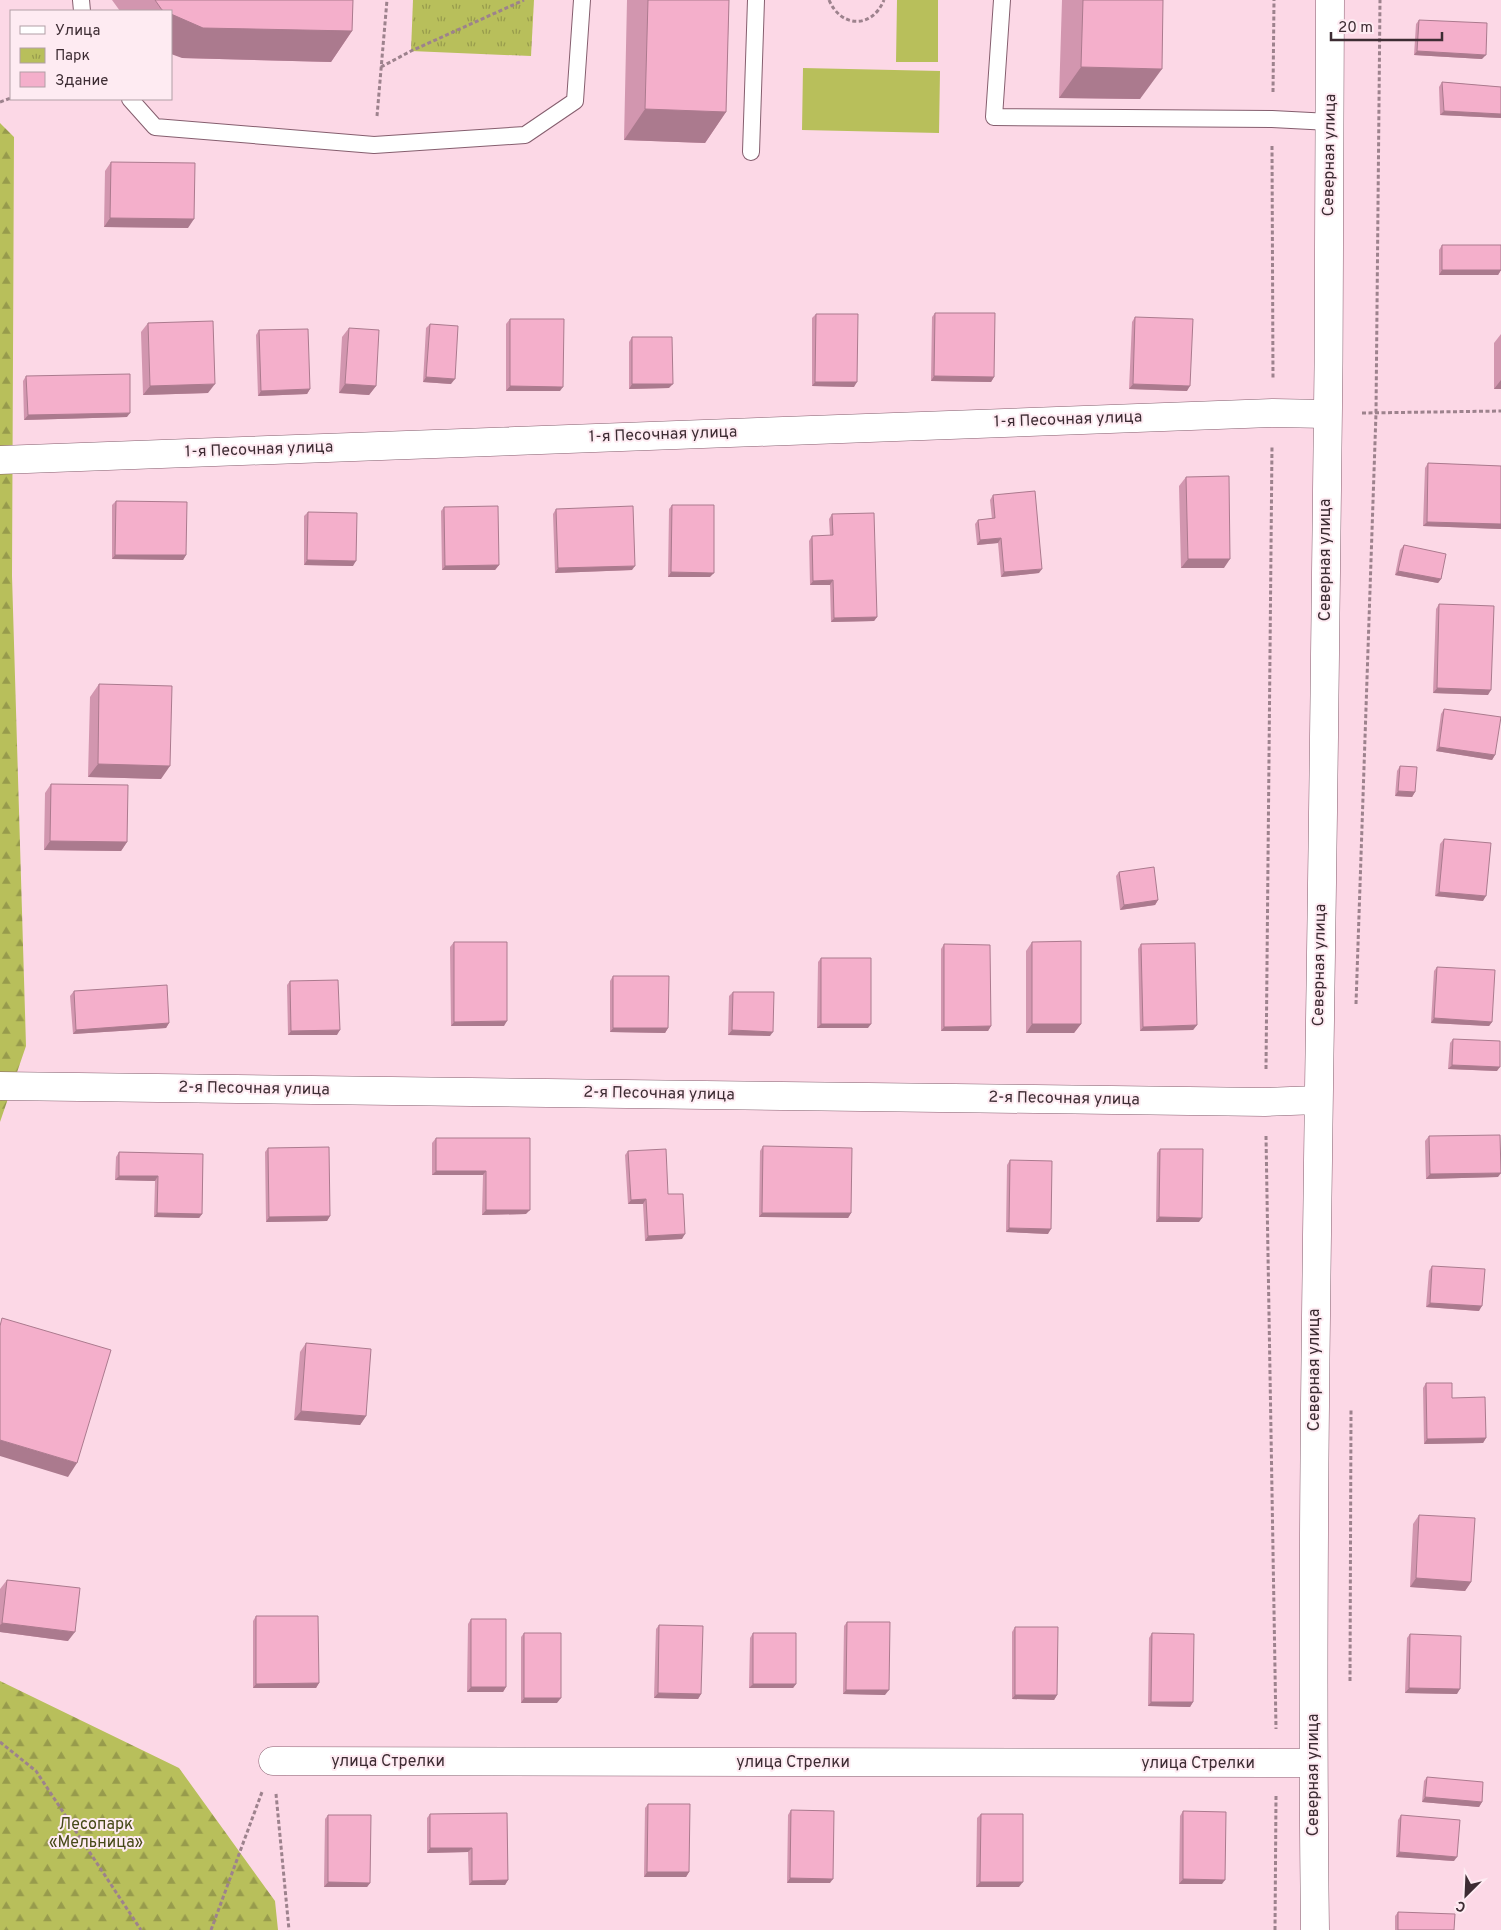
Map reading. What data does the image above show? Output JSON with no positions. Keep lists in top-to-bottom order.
{
  "streets": {
    "street": [
      "Северная улица",
      "1-я Песочная улица",
      "2-я Песочная улица",
      "улица Стрелки"
    ]
  },
  "crossings": [
    ["Северная улица", "1-я Песочная улица"],
    ["Северная улица", "2-я Песочная улица"],
    ["Северная улица", "улица Стрелки"]
  ],
  "parks": ["Лесопарк «Мельница»"],
  "legend": ["Улица", "Парк", "Здание"],
  "scale_bar": "20 m",
  "north": "bottom left"
}
